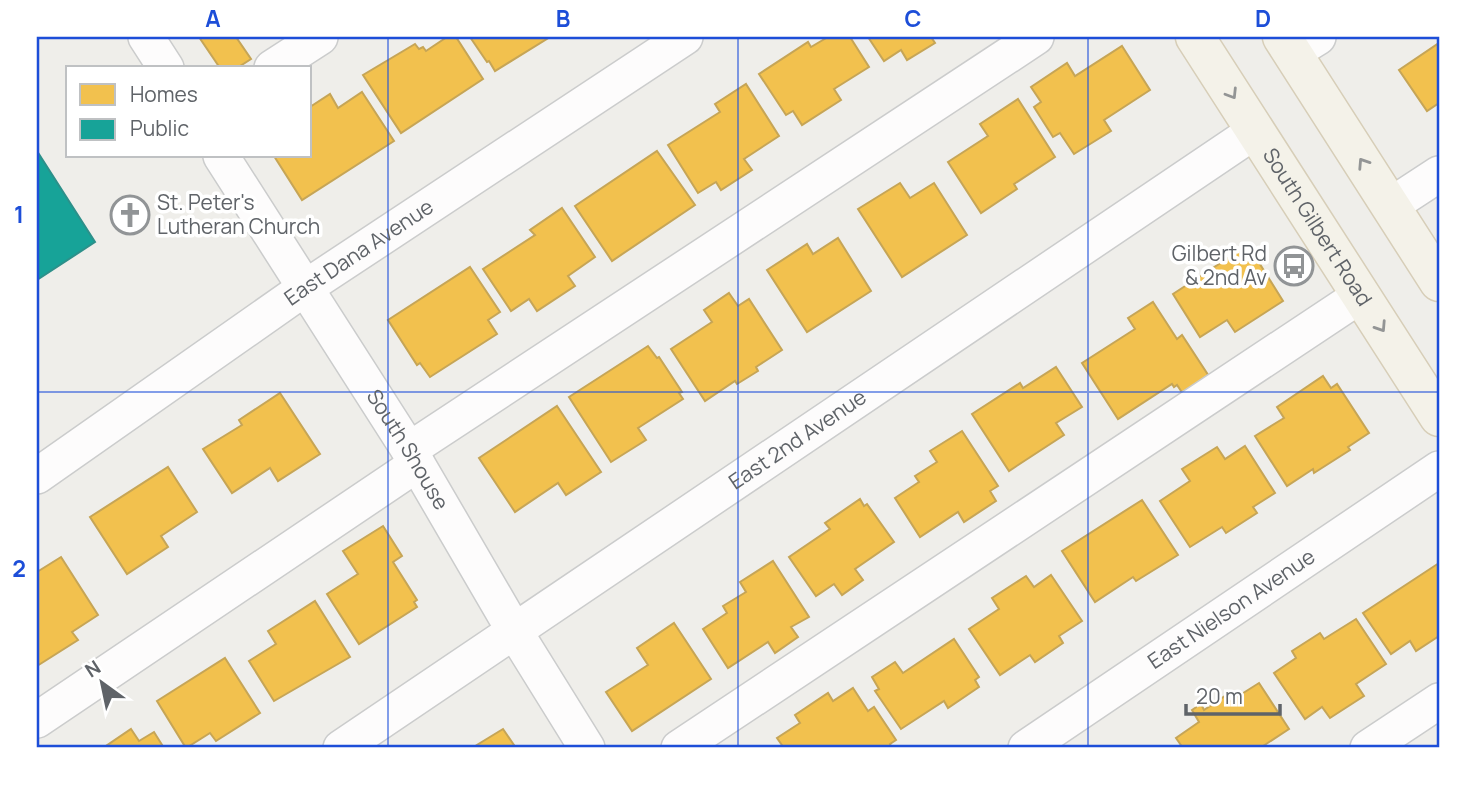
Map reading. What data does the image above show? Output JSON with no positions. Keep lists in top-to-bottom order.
{
  "streets": {
    "main road": ["South Gilbert Road"],
    "street": [
      "East Dana Avenue",
      "East 2nd Avenue",
      "South Shouse",
      "East Nielson Avenue"
    ]
  },
  "crossings": [
    ["South Gilbert Road", "East 2nd Avenue"],
    ["East Dana Avenue", "South Shouse"],
    ["East 2nd Avenue", "South Shouse"]
  ],
  "places": {
    "church": ["St. Peter's Lutheran Church"],
    "bus stop": ["Gilbert Rd & 2nd Av"]
  },
  "legend": ["Homes", "Public"],
  "scale_bar": "20 m",
  "north": "top left",
  "grid": {
    "columns": [
      "A",
      "B",
      "C",
      "D"
    ],
    "rows": ["1", "2"]
  }
}
